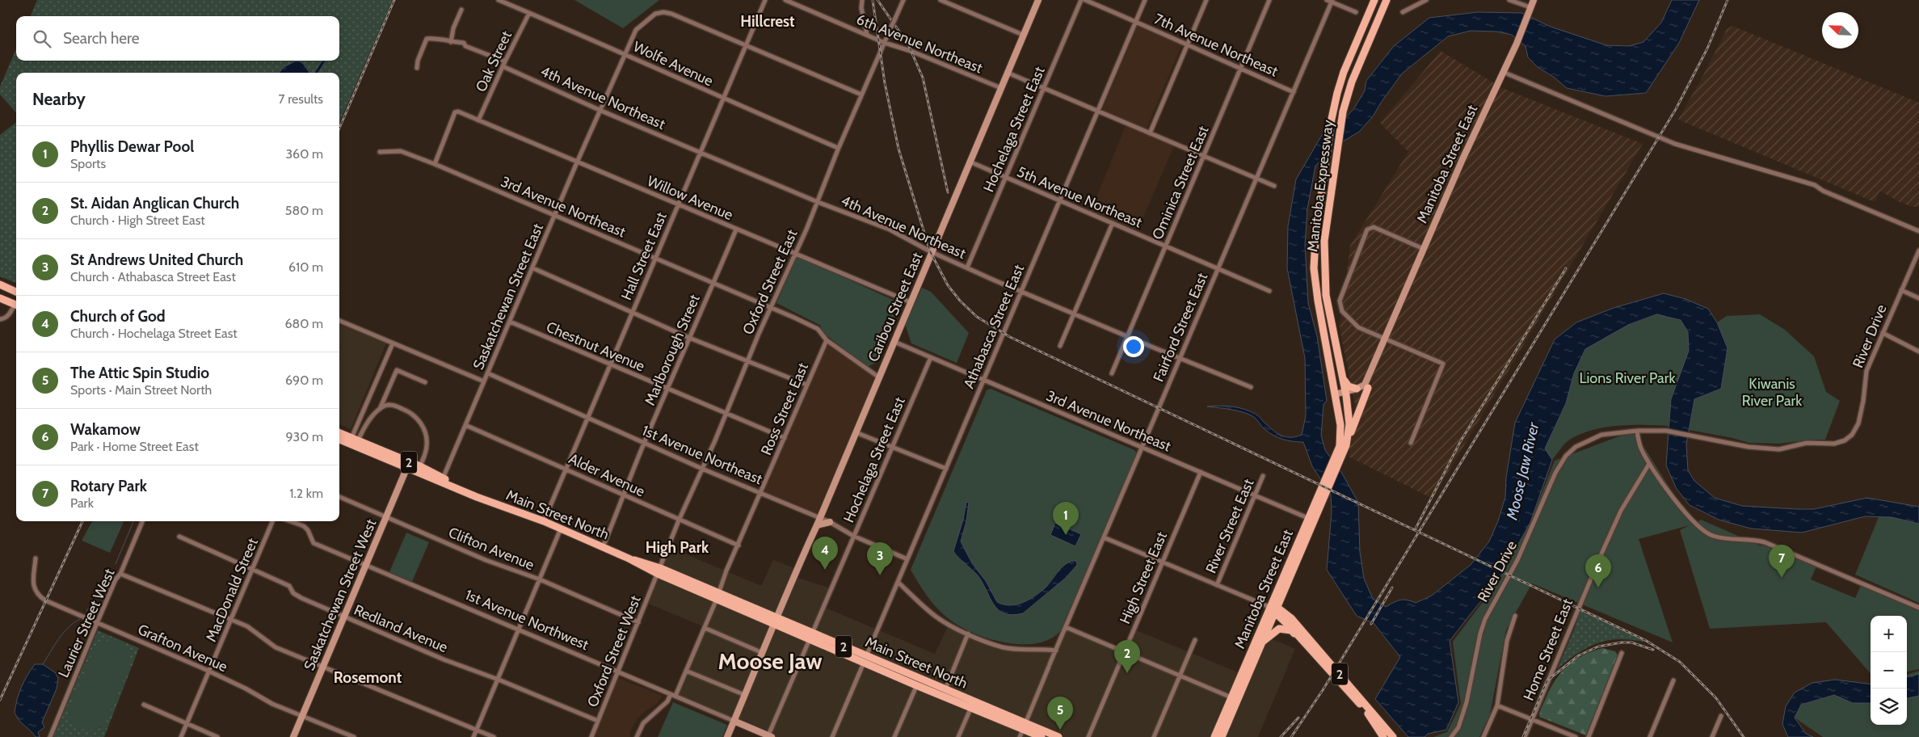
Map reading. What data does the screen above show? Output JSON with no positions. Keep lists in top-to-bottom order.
{
  "streets": {
    "main road": [
      "Manitoba Street East",
      "Manitoba Expressway",
      "2",
      "Main Street North"
    ],
    "street": [
      "6th Avenue Northeast",
      "7th Avenue Northeast",
      "Oak Street",
      "Wolfe Avenue",
      "4th Avenue Northeast",
      "Hochelaga Street East",
      "Ominica Street East",
      "5th Avenue Northeast",
      "Willow Avenue",
      "3rd Avenue Northeast",
      "Hall Street East",
      "Oxford Street East",
      "Saskatchewan Street East",
      "Caribou Street East",
      "Athabasca Street East",
      "Fairford Street East",
      "River Drive",
      "Chestnut Avenue",
      "Marlborough Street",
      "Ross Street East",
      "1st Avenue Northeast",
      "Alder Avenue",
      "River Street East",
      "Clifton Avenue",
      "High Street East",
      "MacDonald Street",
      "Saskatchewan Street West",
      "1st Avenue Northwest",
      "Laurier Street West",
      "Redland Avenue",
      "Grafton Avenue",
      "Home Street East",
      "Oxford Street West"
    ]
  },
  "crossings": [
    ["6th Avenue Northeast", "Oxford Street East"],
    ["6th Avenue Northeast", "Caribou Street East"],
    ["7th Avenue Northeast", "Ominica Street East"],
    ["7th Avenue Northeast", "Athabasca Street East"],
    ["7th Avenue Northeast", "Fairford Street East"],
    ["Oak Street", "Wolfe Avenue"],
    ["Oak Street", "4th Avenue Northeast"],
    ["Oak Street", "Willow Avenue"],
    ["Wolfe Avenue", "Hall Street East"],
    ["Wolfe Avenue", "Oxford Street East"],
    ["Wolfe Avenue", "Saskatchewan Street East"],
    ["4th Avenue Northeast", "Hochelaga Street East"],
    ["4th Avenue Northeast", "Ominica Street East"],
    ["4th Avenue Northeast", "Hall Street East"],
    ["4th Avenue Northeast", "Oxford Street East"],
    ["4th Avenue Northeast", "Saskatchewan Street East"],
    ["4th Avenue Northeast", "Caribou Street East"],
    ["4th Avenue Northeast", "Athabasca Street East"],
    ["4th Avenue Northeast", "Fairford Street East"],
    ["Hochelaga Street East", "5th Avenue Northeast"],
    ["Hochelaga Street East", "3rd Avenue Northeast"],
    ["Hochelaga Street East", "Main Street North"],
    ["Hochelaga Street East", "1st Avenue Northwest"],
    ["Manitoba Street East", "Manitoba Expressway"],
    ["Manitoba Street East", "3rd Avenue Northeast"],
    ["Manitoba Street East", "2"],
    ["Ominica Street East", "5th Avenue Northeast"],
    ["5th Avenue Northeast", "Caribou Street East"],
    ["5th Avenue Northeast", "Athabasca Street East"],
    ["5th Avenue Northeast", "Fairford Street East"],
    ["Willow Avenue", "3rd Avenue Northeast"],
    ["Willow Avenue", "Hall Street East"],
    ["Willow Avenue", "Oxford Street East"],
    ["Willow Avenue", "Saskatchewan Street East"],
    ["Willow Avenue", "Caribou Street East"],
    ["Willow Avenue", "Marlborough Street"],
    ["3rd Avenue Northeast", "Hall Street East"],
    ["3rd Avenue Northeast", "Oxford Street East"],
    ["3rd Avenue Northeast", "Saskatchewan Street East"],
    ["3rd Avenue Northeast", "Caribou Street East"],
    ["3rd Avenue Northeast", "Athabasca Street East"],
    ["3rd Avenue Northeast", "Fairford Street East"],
    ["3rd Avenue Northeast", "Marlborough Street"],
    ["3rd Avenue Northeast", "Ross Street East"],
    ["3rd Avenue Northeast", "River Street East"],
    ["3rd Avenue Northeast", "High Street East"],
    ["Hall Street East", "Saskatchewan Street East"],
    ["Hall Street East", "Chestnut Avenue"],
    ["Hall Street East", "1st Avenue Northeast"],
    ["Hall Street East", "Alder Avenue"],
    ["Hall Street East", "Main Street North"],
    ["Oxford Street East", "Chestnut Avenue"],
    ["Oxford Street East", "1st Avenue Northeast"],
    ["Oxford Street East", "Alder Avenue"],
    ["Oxford Street East", "Main Street North"],
    ["Oxford Street East", "Oxford Street West"],
    ["Saskatchewan Street East", "Chestnut Avenue"],
    ["Saskatchewan Street East", "1st Avenue Northeast"],
    ["Saskatchewan Street East", "Alder Avenue"],
    ["Saskatchewan Street East", "Main Street North"],
    ["Caribou Street East", "1st Avenue Northeast"],
    ["Caribou Street East", "Main Street North"],
    ["Caribou Street East", "1st Avenue Northwest"],
    ["Athabasca Street East", "Main Street North"],
    ["Fairford Street East", "Main Street North"],
    ["Chestnut Avenue", "Marlborough Street"],
    ["Chestnut Avenue", "Ross Street East"],
    ["Marlborough Street", "1st Avenue Northeast"],
    ["Marlborough Street", "Alder Avenue"],
    ["Marlborough Street", "Main Street North"],
    ["Ross Street East", "1st Avenue Northeast"],
    ["Ross Street East", "Alder Avenue"],
    ["Ross Street East", "Main Street North"],
    ["Ross Street East", "1st Avenue Northwest"],
    ["Main Street North", "Saskatchewan Street West"],
    ["Main Street North", "Oxford Street West"],
    ["Clifton Avenue", "Saskatchewan Street West"],
    ["Clifton Avenue", "Oxford Street West"],
    ["MacDonald Street", "Redland Avenue"],
    ["MacDonald Street", "Grafton Avenue"],
    ["Saskatchewan Street West", "1st Avenue Northwest"],
    ["Saskatchewan Street West", "Redland Avenue"],
    ["Saskatchewan Street West", "Grafton Avenue"],
    ["1st Avenue Northwest", "Oxford Street West"],
    ["Laurier Street West", "Grafton Avenue"],
    ["Redland Avenue", "Oxford Street West"]
  ],
  "districts": [
    "Hillcrest",
    "High Park",
    "Moose Jaw",
    "Rosemont"
  ],
  "water": ["Moose Jaw River"],
  "parks": ["Lions River Park", "Kiwanis River Park"],
  "north": "top left",
  "page": {
    "search": "Search here",
    "heading": ["Nearby", "7 results"],
    "list": [
      {
        "mark": "1",
        "name": "Phyllis Dewar Pool",
        "note": "Sports",
        "value": "360 m"
      },
      {
        "mark": "2",
        "name": "St. Aidan Anglican Church",
        "note": "Church · High Street East",
        "value": "580 m"
      },
      {
        "mark": "3",
        "name": "St Andrews United Church",
        "note": "Church · Athabasca Street East",
        "value": "610 m"
      },
      {
        "mark": "4",
        "name": "Church of God",
        "note": "Church · Hochelaga Street East",
        "value": "680 m"
      },
      {
        "mark": "5",
        "name": "The Attic Spin Studio",
        "note": "Sports · Main Street North",
        "value": "690 m"
      },
      {
        "mark": "6",
        "name": "Wakamow",
        "note": "Park · Home Street East",
        "value": "930 m"
      },
      {
        "mark": "7",
        "name": "Rotary Park",
        "note": "Park",
        "value": "1.2 km"
      }
    ],
    "pins": [
      "1",
      "4",
      "3",
      "7",
      "6",
      "2",
      "5"
    ],
    "map_buttons": ["+", "−"]
  }
}
